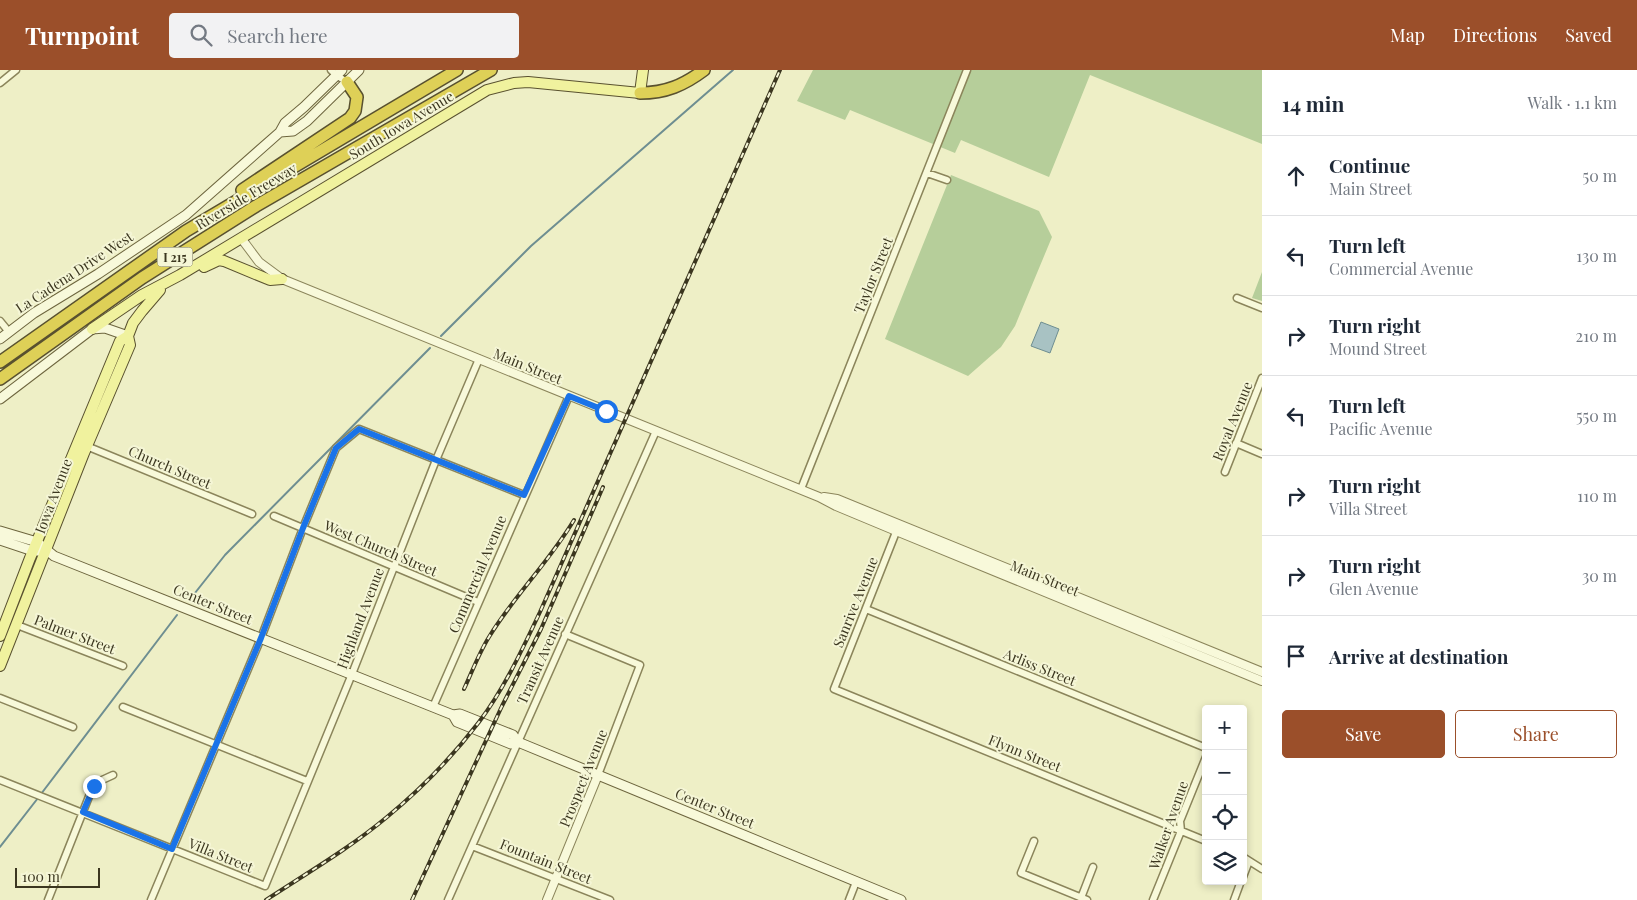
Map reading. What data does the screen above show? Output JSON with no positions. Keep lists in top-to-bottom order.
{
  "streets": {
    "highway": ["Riverside Freeway", "I 215"],
    "main road": [
      "South Iowa Avenue",
      "La Cadena Drive West",
      "Iowa Avenue",
      "Center Street"
    ],
    "street": [
      "Taylor Street",
      "Main Street",
      "Royal Avenue",
      "Church Street",
      "West Church Street",
      "Commercial Avenue",
      "Sanrive Avenue",
      "Highland Avenue",
      "Palmer Street",
      "Transit Avenue",
      "Arliss Street",
      "Flynn Street",
      "Prospect Avenue",
      "Walker Avenue",
      "Villa Street",
      "Fountain Street"
    ]
  },
  "crossings": [
    ["South Iowa Avenue", "Main Street"],
    ["Taylor Street", "Main Street"],
    ["Main Street", "Commercial Avenue"],
    ["Main Street", "Sanrive Avenue"],
    ["Main Street", "Highland Avenue"],
    ["Main Street", "Transit Avenue"],
    ["Church Street", "Iowa Avenue"],
    ["Iowa Avenue", "Center Street"],
    ["Iowa Avenue", "Palmer Street"],
    ["West Church Street", "Commercial Avenue"],
    ["West Church Street", "Highland Avenue"],
    ["Commercial Avenue", "Center Street"],
    ["Sanrive Avenue", "Arliss Street"],
    ["Sanrive Avenue", "Flynn Street"],
    ["Center Street", "Highland Avenue"],
    ["Center Street", "Transit Avenue"],
    ["Center Street", "Prospect Avenue"],
    ["Highland Avenue", "Villa Street"],
    ["Transit Avenue", "Prospect Avenue"],
    ["Transit Avenue", "Fountain Street"],
    ["Flynn Street", "Walker Avenue"],
    ["Prospect Avenue", "Fountain Street"]
  ],
  "scale_bar": "100 m",
  "page": {
    "header": "Turnpoint",
    "search": "Search here",
    "nav": ["Map", "Directions", "Saved"],
    "heading": ["14 min", "Walk · 1.1 km"],
    "list": [
      ["Continue", "Main Street", "50 m"],
      ["Turn left", "Commercial Avenue", "130 m"],
      ["Turn right", "Mound Street", "210 m"],
      ["Turn left", "Pacific Avenue", "550 m"],
      ["Turn right", "Villa Street", "110 m"],
      ["Turn right", "Glen Avenue", "30 m"],
      "Arrive at destination"
    ],
    "buttons": ["Save", "Share"],
    "map_buttons": ["+", "−"],
    "scale": "100 m"
  }
}
